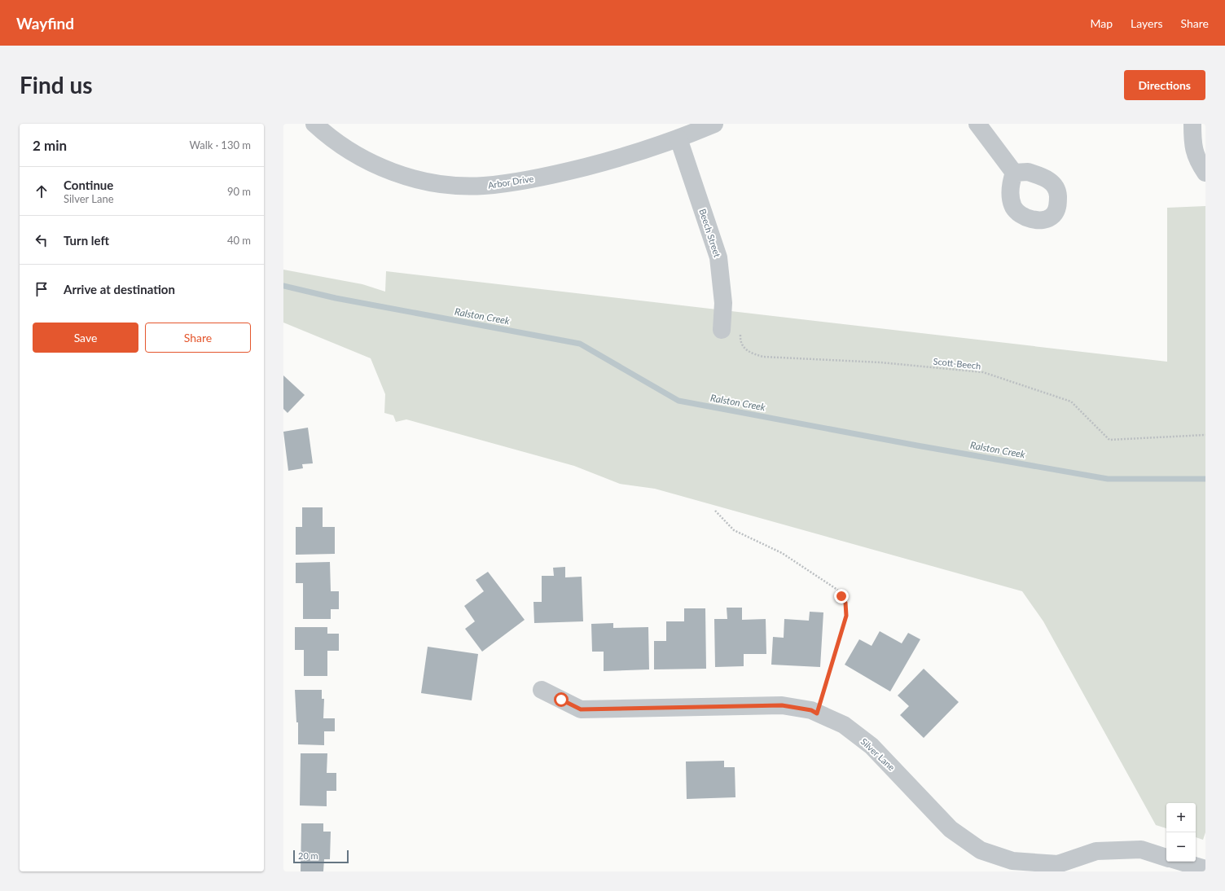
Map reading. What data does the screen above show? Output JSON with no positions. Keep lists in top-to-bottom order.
{
  "streets": {
    "street": ["Arbor Drive", "Beech Street", "Silver Lane"],
    "path": ["Scott-Beech"]
  },
  "crossings": [
    ["Arbor Drive", "Beech Street"],
    ["Beech Street", "Scott-Beech"]
  ],
  "water": ["Ralston Creek"],
  "scale_bar": "20 m",
  "page": {
    "header": "Wayfind",
    "nav": ["Map", "Layers", "Share"],
    "buttons": [
      "Directions",
      ["Save", "Share"]
    ],
    "title": "Find us",
    "heading": ["2 min", "Walk · 130 m"],
    "list": [
      ["Continue", "Silver Lane", "90 m"],
      ["Turn left", "40 m"],
      "Arrive at destination"
    ],
    "map_buttons": ["+", "−"],
    "scale": "20 m"
  }
}
